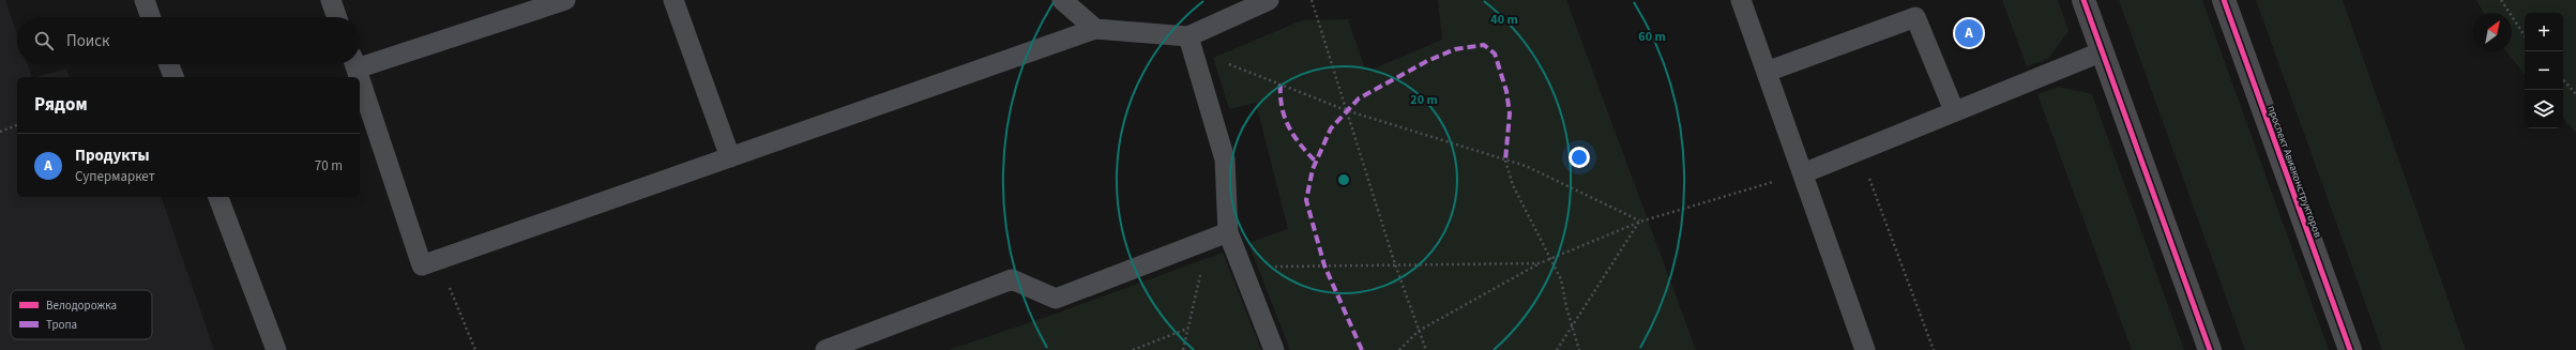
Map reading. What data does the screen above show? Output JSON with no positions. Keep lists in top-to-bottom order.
{
  "streets": {
    "street": ["проспект Авиаконструкторов"]
  },
  "legend": ["Велодорожка", "Тропа"],
  "north": "top right",
  "page": {
    "map_buttons": ["+", "−"],
    "pins": "A",
    "search": "Поиск",
    "heading": "Рядом",
    "list": [
      {
        "mark": "A",
        "name": "Продукты",
        "note": "Супермаркет",
        "value": "70 m"
      }
    ]
  },
  "rings": ["40 m", "60 m", "20 m"]
}
